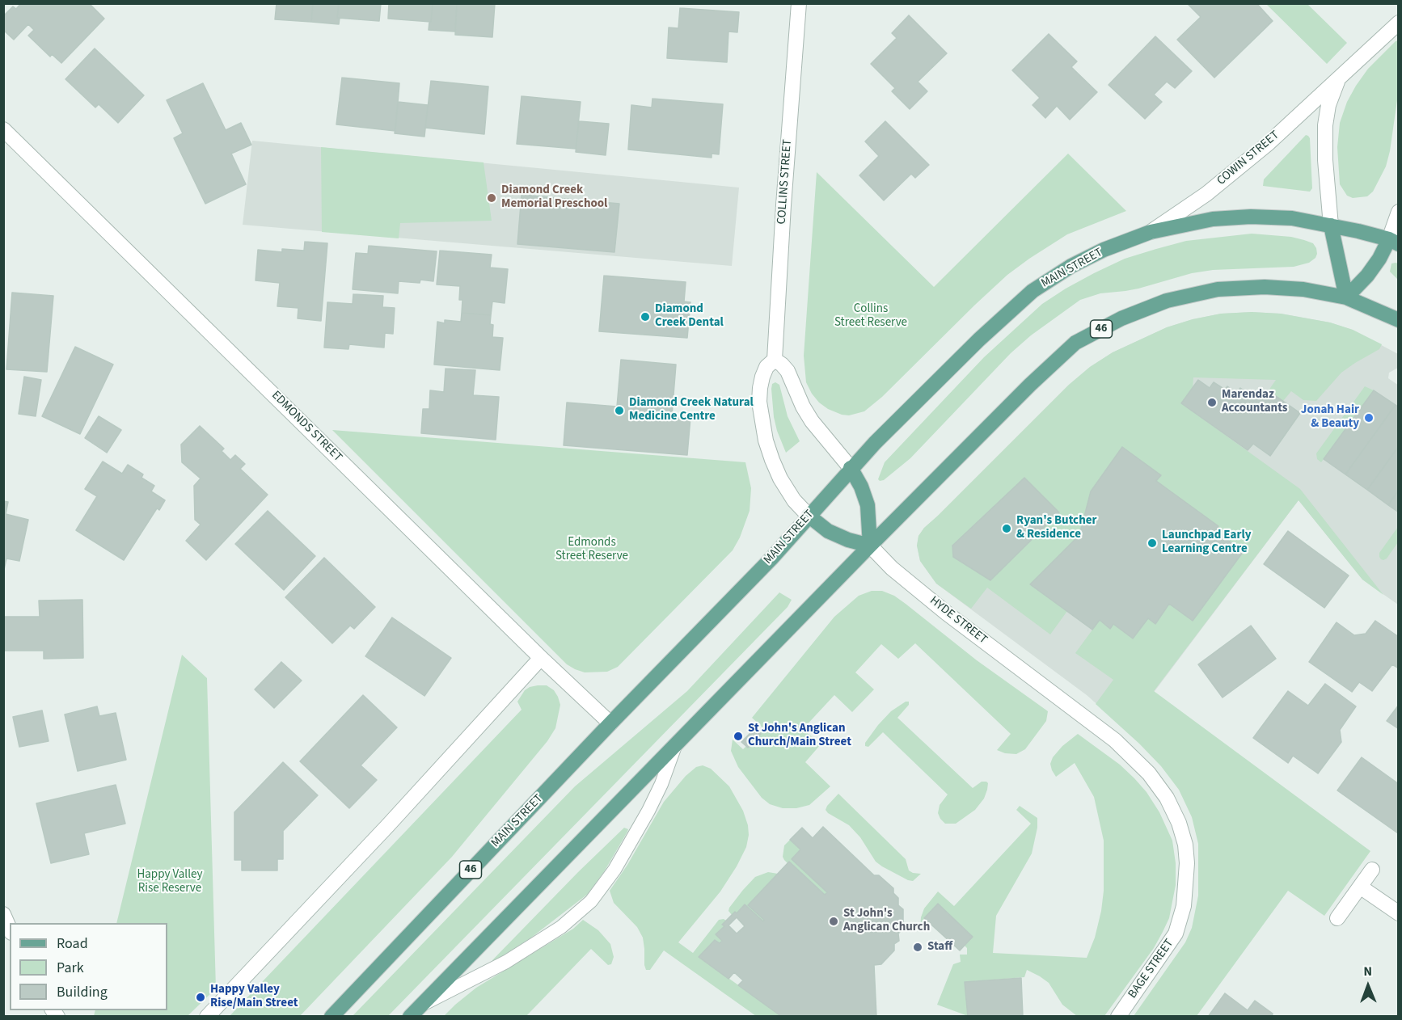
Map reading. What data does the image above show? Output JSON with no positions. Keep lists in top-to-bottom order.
{
  "streets": {
    "main road": ["COLLINS STREET", "MAIN STREET", "46"],
    "street": [
      "COWIN STREET",
      "EDMONDS STREET",
      "HYDE STREET",
      "BAGE STREET"
    ]
  },
  "crossings": [
    ["COWIN STREET", "MAIN STREET"],
    ["COWIN STREET", "46"],
    ["COLLINS STREET", "MAIN STREET"],
    ["COLLINS STREET", "46"],
    ["COLLINS STREET", "HYDE STREET"],
    ["MAIN STREET", "46"],
    ["MAIN STREET", "EDMONDS STREET"],
    ["46", "HYDE STREET"],
    ["HYDE STREET", "BAGE STREET"]
  ],
  "parks": ["Collins Street Reserve", "Edmonds Street Reserve", "Happy Valley Rise Reserve"],
  "places": [
    "Diamond Creek Memorial Preschool",
    "Diamond Creek Dental",
    "Marendaz Accountants",
    "Diamond Creek Natural Medicine Centre",
    "Jonah Hair & Beauty",
    "Ryan's Butcher & Residence",
    "Launchpad Early Learning Centre",
    "St John's Anglican Church/Main Street",
    "St John's Anglican Church",
    "Staff",
    "Happy Valley Rise/Main Street"
  ],
  "legend": ["Road", "Park", "Building"],
  "north": "top"
}
